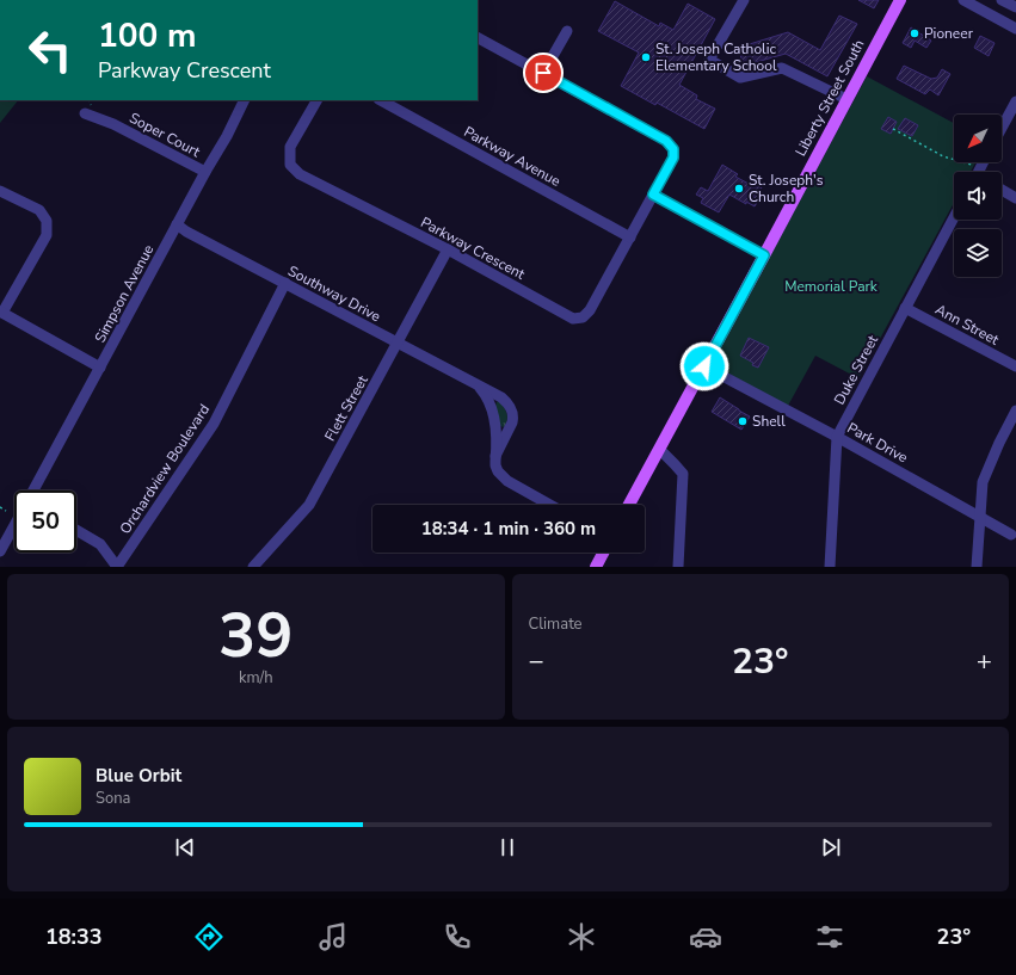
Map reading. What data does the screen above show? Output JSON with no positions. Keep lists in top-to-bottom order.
{
  "streets": {
    "main road": ["Liberty Street South"],
    "street": [
      "Soper Court",
      "Parkway Avenue",
      "Parkway Crescent",
      "Simpson Avenue",
      "Southway Drive",
      "Ann Street",
      "Duke Street",
      "Flett Street",
      "Park Drive",
      "Orchardview Boulevard"
    ]
  },
  "crossings": [
    ["Liberty Street South", "Park Drive"],
    ["Soper Court", "Simpson Avenue"],
    ["Parkway Avenue", "Parkway Crescent"],
    ["Parkway Crescent", "Flett Street"],
    ["Simpson Avenue", "Southway Drive"],
    ["Southway Drive", "Flett Street"],
    ["Southway Drive", "Orchardview Boulevard"],
    ["Ann Street", "Duke Street"],
    ["Duke Street", "Park Drive"]
  ],
  "parks": ["Memorial Park"],
  "places": [
    "Pioneer",
    "St. Joseph Catholic Elementary School",
    "St. Joseph's Church",
    "Shell"
  ],
  "north": "bottom left",
  "page": {
    "turn": ["100 m", "Parkway Crescent"],
    "limit": "50",
    "trip": "18:34 · 1 min · 360 m",
    "tile": [
      ["39", "km/h"],
      "Climate"
    ],
    "heat": ["−", "23°", "+"],
    "song": ["Blue Orbit", "Sona"],
    "tabs": ["18:33", "23°"]
  }
}
